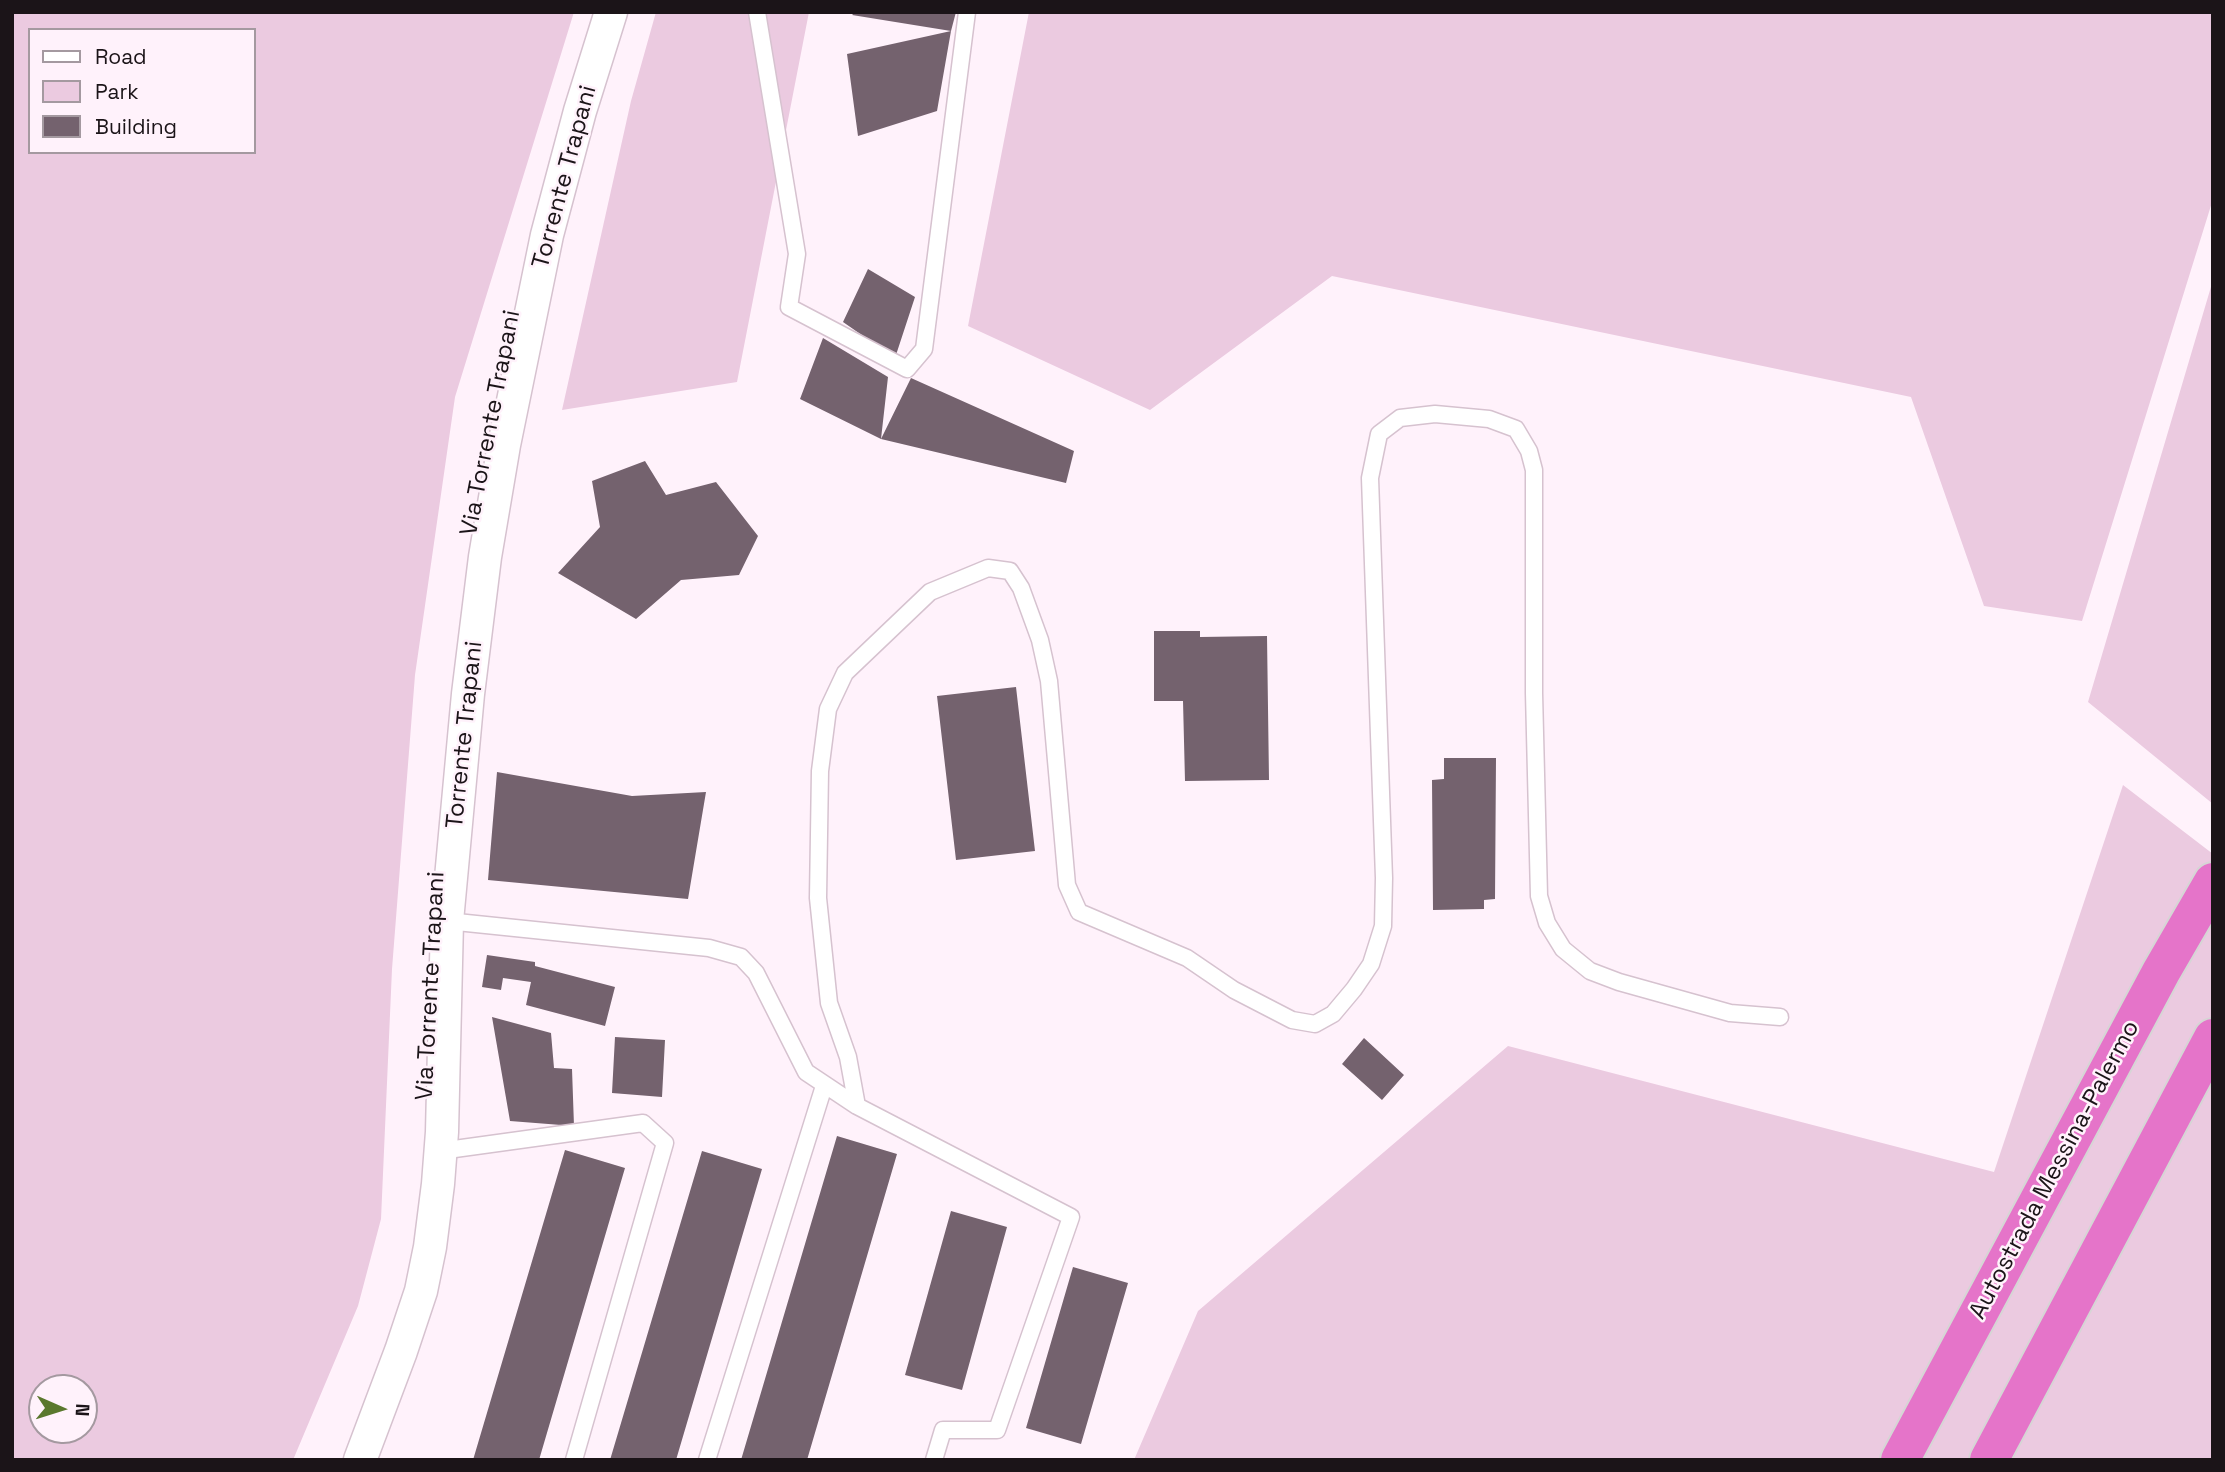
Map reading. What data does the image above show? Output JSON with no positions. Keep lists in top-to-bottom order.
{
  "streets": {
    "highway": ["Autostrada Messina-Palermo"],
    "street": ["Torrente Trapani", "Via Torrente Trapani"]
  },
  "legend": ["Road", "Park", "Building"],
  "north": "right"
}
